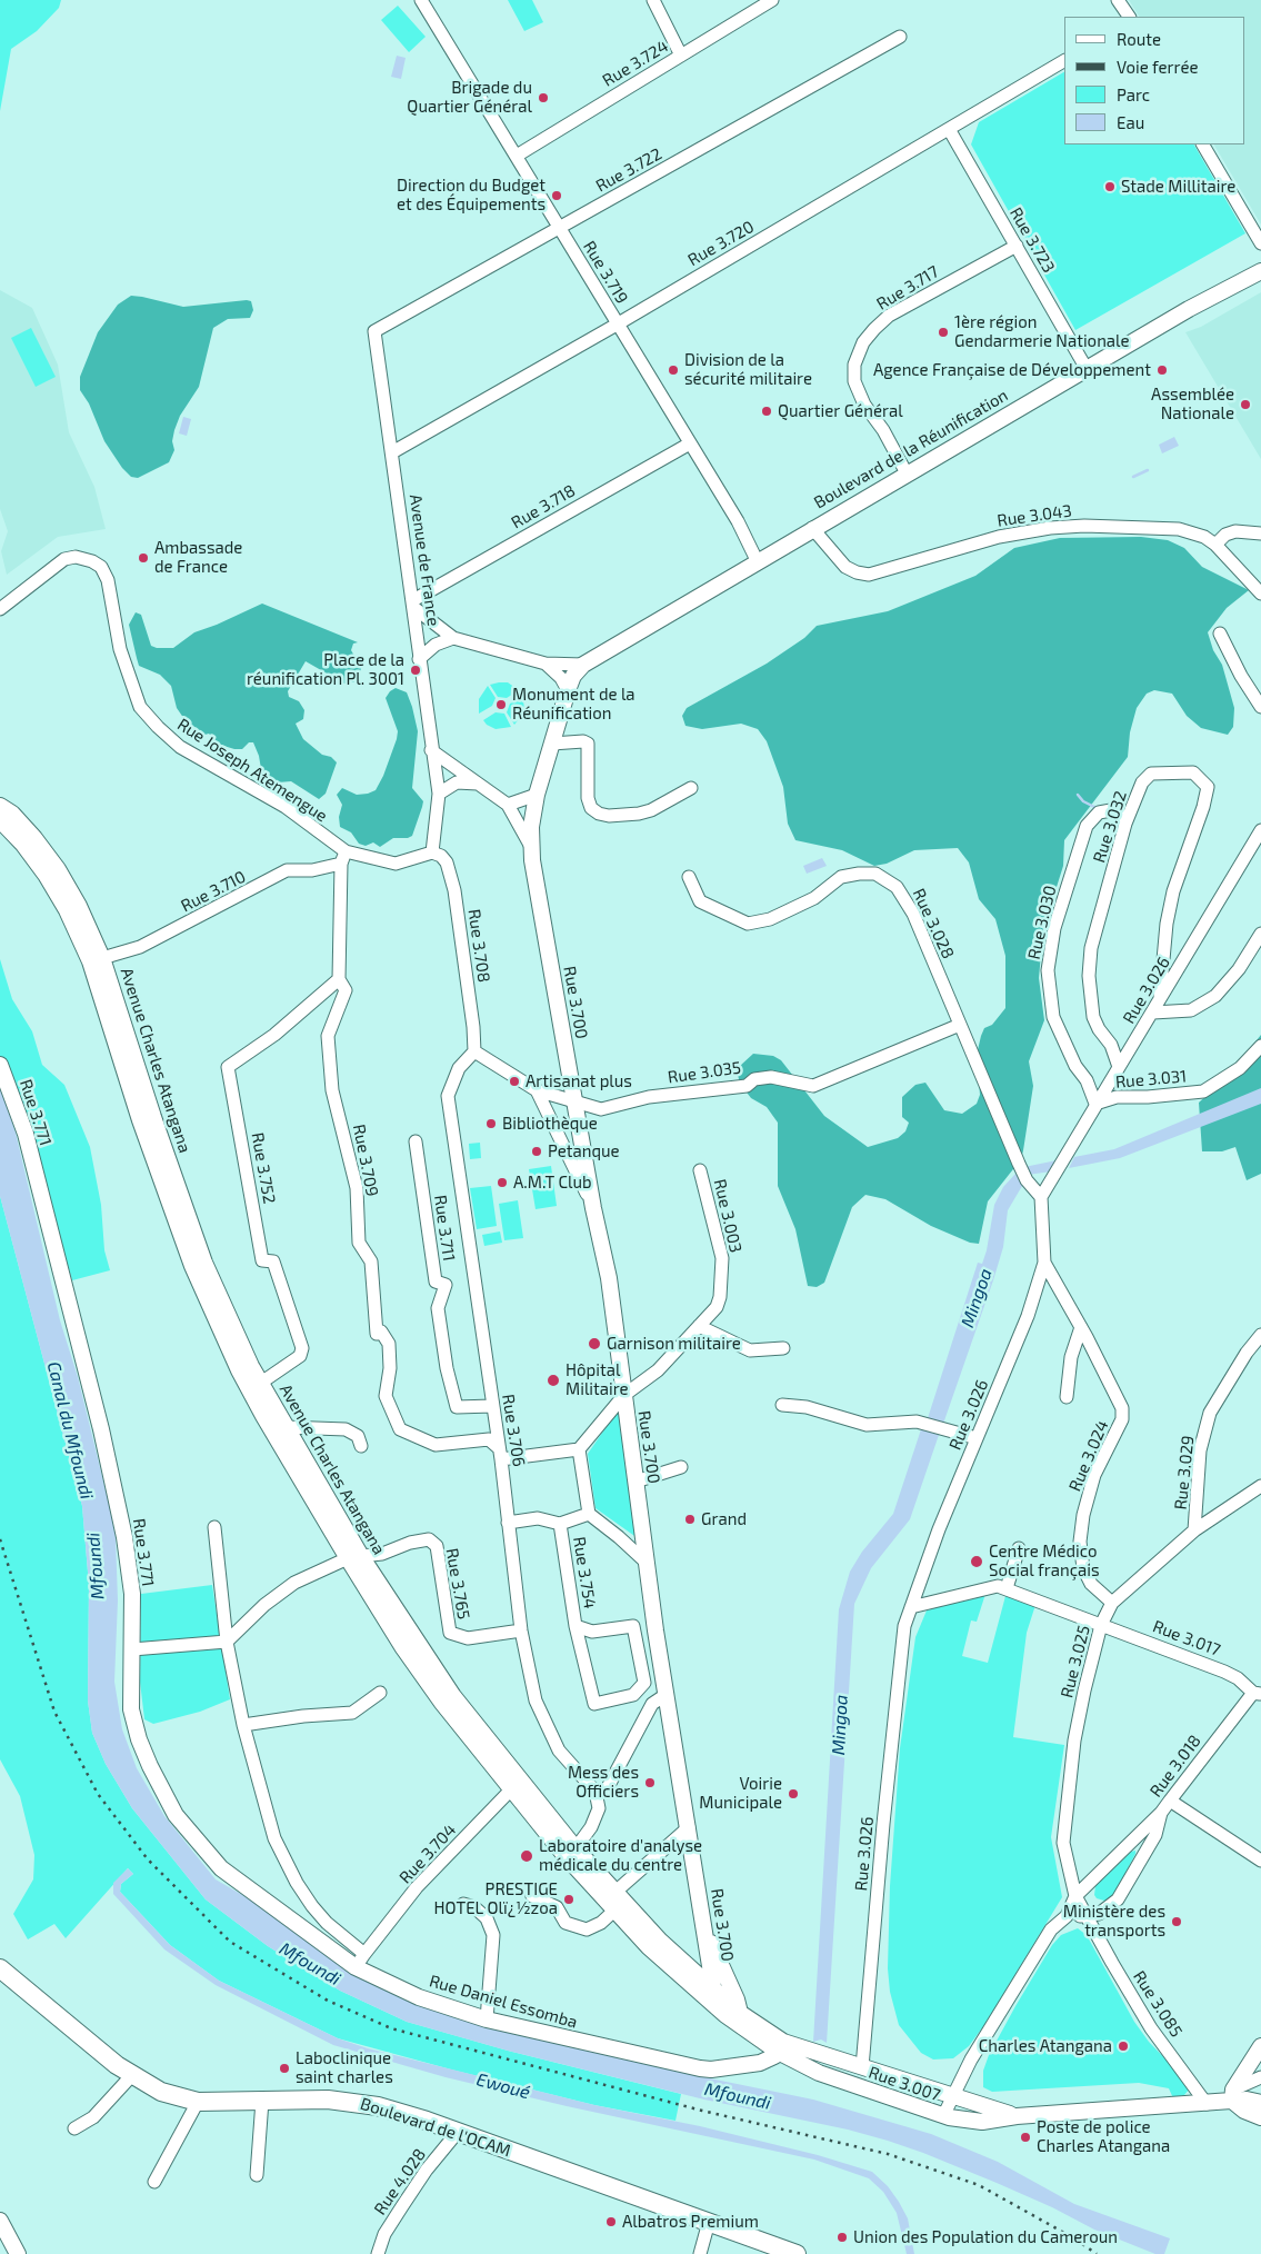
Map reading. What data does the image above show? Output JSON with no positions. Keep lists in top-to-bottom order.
{
  "streets": {
    "highway": ["Boulevard de l'OCAM"],
    "main road": [
      "Boulevard de la Réunification",
      "Rue 3.700",
      "Avenue Charles Atangana",
      "Rue 3.771",
      "Rue Daniel Essomba",
      "Rue 3.007"
    ],
    "street": [
      "Rue 3.724",
      "Rue 3.722",
      "Rue 3.723",
      "Rue 3.720",
      "Rue 3.719",
      "Rue 3.717",
      "Rue 3.718",
      "Rue 3.043",
      "Avenue de France",
      "Rue Joseph Atemengue",
      "Rue 3.032",
      "Rue 3.710",
      "Rue 3.030",
      "Rue 3.028",
      "Rue 3.708",
      "Rue 3.026",
      "Rue 3.035",
      "Rue 3.031",
      "Rue 3.709",
      "Rue 3.752",
      "Rue 3.003",
      "Rue 3.711",
      "Rue 3.706",
      "Rue 3.024",
      "Rue 3.029",
      "Rue 3.754",
      "Rue 3.765",
      "Rue 3.017",
      "Rue 3.025",
      "Rue 3.018",
      "Rue 3.704",
      "Rue 3.085",
      "Rue 4.028"
    ]
  },
  "crossings": [
    ["Rue 3.724", "Rue 3.719"],
    ["Rue 3.722", "Rue 3.719"],
    ["Rue 3.722", "Avenue de France"],
    ["Rue 3.723", "Rue 3.720"],
    ["Rue 3.723", "Rue 3.717"],
    ["Rue 3.723", "Boulevard de la Réunification"],
    ["Rue 3.720", "Rue 3.719"],
    ["Rue 3.720", "Avenue de France"],
    ["Rue 3.719", "Boulevard de la Réunification"],
    ["Rue 3.719", "Rue 3.718"],
    ["Rue 3.717", "Boulevard de la Réunification"],
    ["Boulevard de la Réunification", "Rue 3.043"],
    ["Rue 3.718", "Avenue de France"],
    ["Avenue de France", "Rue 3.700"],
    ["Rue Joseph Atemengue", "Rue 3.710"],
    ["Rue Joseph Atemengue", "Rue 3.708"],
    ["Rue Joseph Atemengue", "Rue 3.709"],
    ["Rue 3.032", "Rue 3.030"],
    ["Rue 3.032", "Rue 3.026"],
    ["Rue 3.710", "Avenue Charles Atangana"],
    ["Rue 3.710", "Rue 3.709"],
    ["Rue 3.030", "Rue 3.026"],
    ["Rue 3.030", "Rue 3.031"],
    ["Rue 3.028", "Rue 3.026"],
    ["Rue 3.028", "Rue 3.035"],
    ["Rue 3.708", "Rue 3.706"],
    ["Rue 3.026", "Rue 3.031"],
    ["Rue 3.026", "Rue 3.024"],
    ["Rue 3.026", "Rue 3.007"],
    ["Rue 3.700", "Avenue Charles Atangana"],
    ["Rue 3.700", "Rue 3.035"],
    ["Rue 3.700", "Rue 3.003"],
    ["Avenue Charles Atangana", "Rue 3.752"],
    ["Avenue Charles Atangana", "Rue 3.765"],
    ["Avenue Charles Atangana", "Rue 3.704"],
    ["Avenue Charles Atangana", "Rue Daniel Essomba"],
    ["Avenue Charles Atangana", "Rue 3.007"],
    ["Rue 3.771", "Rue Daniel Essomba"],
    ["Rue 3.709", "Rue 3.752"],
    ["Rue 3.709", "Rue 3.706"],
    ["Rue 3.711", "Rue 3.706"],
    ["Rue 3.706", "Rue 3.765"],
    ["Rue 3.024", "Rue 3.025"],
    ["Rue 3.029", "Rue 3.025"],
    ["Rue 3.017", "Rue 3.025"],
    ["Rue 3.017", "Rue 3.018"],
    ["Rue 3.025", "Rue 3.018"],
    ["Rue 3.025", "Rue 3.085"],
    ["Rue 3.018", "Rue 3.085"],
    ["Rue Daniel Essomba", "Rue 3.007"],
    ["Rue 3.085", "Rue 3.007"],
    ["Boulevard de l'OCAM", "Rue 4.028"]
  ],
  "water": [
    "Mingoa",
    "Canal du Mfoundi",
    "Mfoundi",
    "Ewoué"
  ],
  "places": [
    "Brigade du Quartier Général",
    "Stade Millitaire",
    "Direction du Budget et des Équipements",
    "1ère région Gendarmerie Nationale",
    "Division de la sécurité militaire",
    "Agence Française de Développement",
    "Assemblée Nationale",
    "Quartier Général",
    "Ambassade de France",
    "Place de la réunification Pl. 3001",
    "Monument de la Réunification",
    "Artisanat plus",
    "Bibliothèque",
    "Petanque",
    "A.M.T Club",
    "Garnison militaire",
    "Hôpital Militaire",
    "Grand",
    "Centre Médico Social français",
    "Mess des Officiers",
    "Voirie Municipale",
    "Laboratoire d'analyse médicale du centre",
    "PRESTIGE HOTEL Olï¿½zoa",
    "Ministère des transports",
    "Charles Atangana",
    "Laboclinique saint charles",
    "Poste de police Charles Atangana",
    "Albatros Premium",
    "Union des Population du Cameroun"
  ],
  "legend": [
    "Route",
    "Voie ferrée",
    "Parc",
    "Eau"
  ]
}
